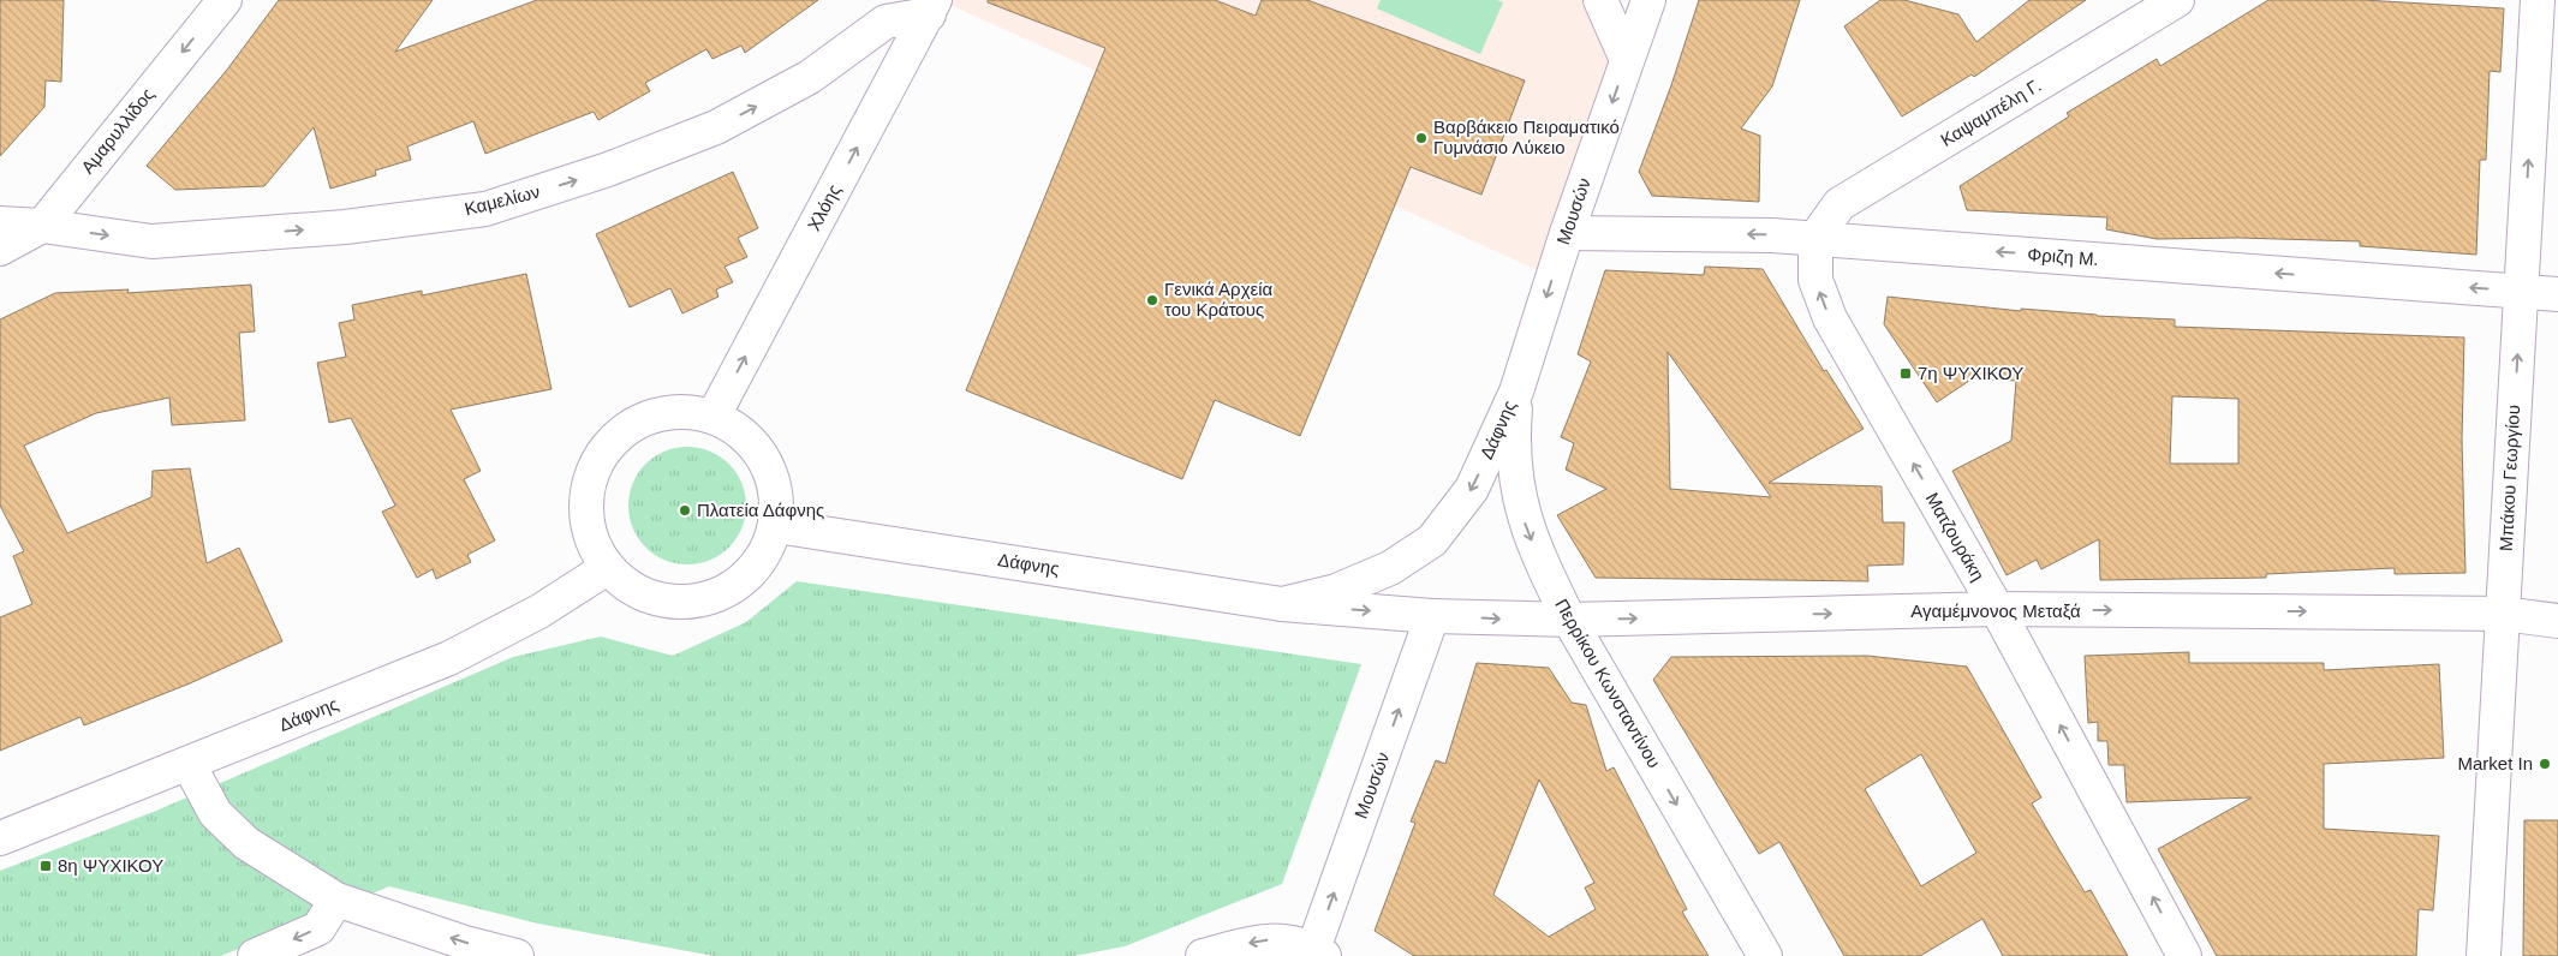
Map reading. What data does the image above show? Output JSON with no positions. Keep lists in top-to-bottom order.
{
  "streets": {
    "street": [
      "Καψαμπέλη Γ.",
      "Αμαρυλλίδος",
      "Καμελίων",
      "Χλόης",
      "Μουσών",
      "Φριζη Μ.",
      "Δάφνης",
      "Μπάκου Γεωργίου",
      "Ματζουράκη",
      "Αγαμέμνονος Μεταξά",
      "Περρίκου Κωνσταντίνου"
    ]
  },
  "crossings": [
    ["Καψαμπέλη Γ.", "Φριζη Μ."],
    ["Καψαμπέλη Γ.", "Ματζουράκη"],
    ["Αμαρυλλίδος", "Καμελίων"],
    ["Καμελίων", "Χλόης"],
    ["Χλόης", "Δάφνης"],
    ["Μουσών", "Φριζη Μ."],
    ["Μουσών", "Δάφνης"],
    ["Μουσών", "Αγαμέμνονος Μεταξά"],
    ["Μουσών", "Περρίκου Κωνσταντίνου"],
    ["Φριζη Μ.", "Μπάκου Γεωργίου"],
    ["Φριζη Μ.", "Ματζουράκη"],
    ["Δάφνης", "Αγαμέμνονος Μεταξά"],
    ["Δάφνης", "Περρίκου Κωνσταντίνου"],
    ["Μπάκου Γεωργίου", "Αγαμέμνονος Μεταξά"],
    ["Ματζουράκη", "Αγαμέμνονος Μεταξά"],
    ["Αγαμέμνονος Μεταξά", "Περρίκου Κωνσταντίνου"]
  ],
  "one_way": [
    "Αμαρυλλίδος",
    "Καμελίων",
    "Χλόης",
    "Φριζη Μ.",
    "Μπάκου Γεωργίου",
    "Ματζουράκη",
    "Αγαμέμνονος Μεταξά",
    "Περρίκου Κωνσταντίνου"
  ],
  "places": {
    "other": [
      "Βαρβάκειο Πειραματικό Γυμνάσιο Λύκειο",
      "Γενικά Αρχεία του Κράτους",
      "Πλατεία Δάφνης",
      "Market In"
    ],
    "transit": ["7η ΨΥΧΙΚΟΥ", "8η ΨΥΧΙΚΟΥ"]
  }
}
